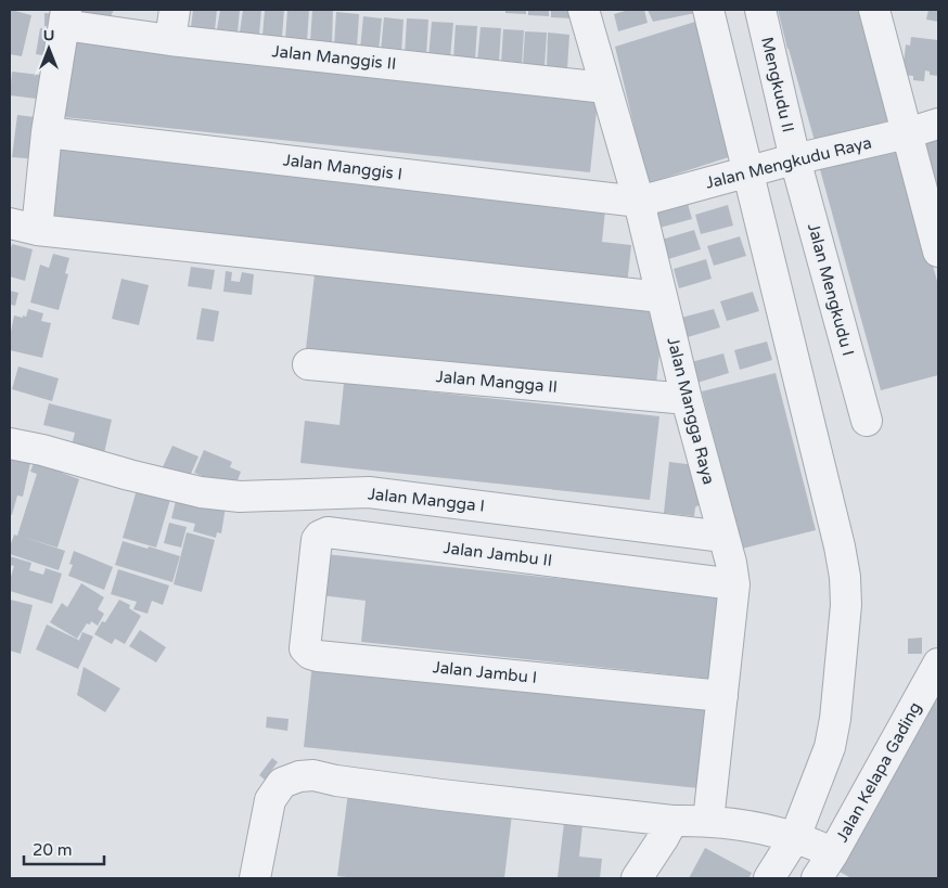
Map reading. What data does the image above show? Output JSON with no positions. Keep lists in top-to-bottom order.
{
  "streets": {
    "street": [
      "Jalan Manggis II",
      "Mengkudu II",
      "Jalan Mengkudu Raya",
      "Jalan Manggis I",
      "Jalan Mengkudu I",
      "Jalan Mangga II",
      "Jalan Mangga Raya",
      "Jalan Mangga I",
      "Jalan Jambu II",
      "Jalan Jambu I",
      "Jalan Kelapa Gading"
    ]
  },
  "crossings": [
    ["Jalan Manggis II", "Jalan Mangga Raya"],
    ["Mengkudu II", "Jalan Mengkudu Raya"],
    ["Mengkudu II", "Jalan Mengkudu I"],
    ["Jalan Mengkudu Raya", "Jalan Manggis I"],
    ["Jalan Mengkudu Raya", "Jalan Mengkudu I"],
    ["Jalan Mengkudu Raya", "Jalan Mangga Raya"],
    ["Jalan Manggis I", "Jalan Mangga Raya"],
    ["Jalan Mangga II", "Jalan Mangga Raya"],
    ["Jalan Mangga Raya", "Jalan Mangga I"],
    ["Jalan Mangga Raya", "Jalan Jambu II"],
    ["Jalan Mangga Raya", "Jalan Jambu I"],
    ["Jalan Jambu II", "Jalan Jambu I"]
  ],
  "scale_bar": "20 m",
  "north": "top"
}
